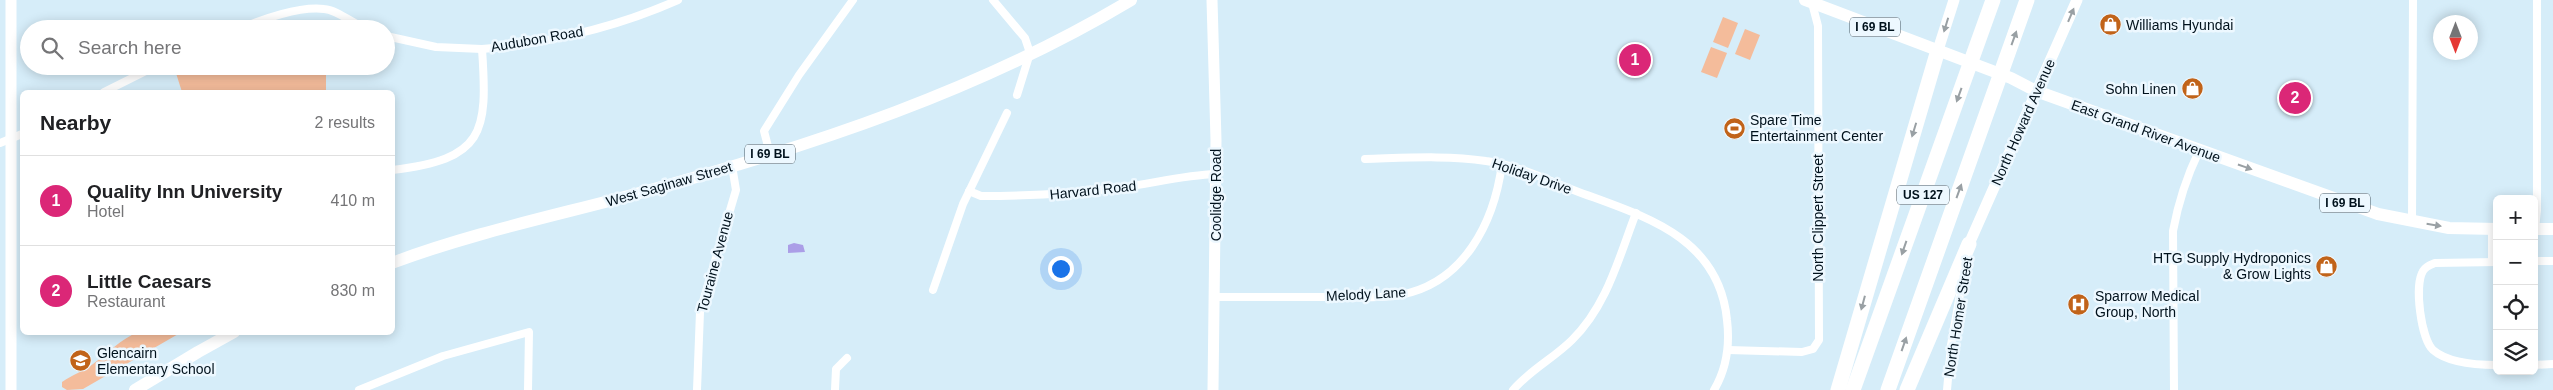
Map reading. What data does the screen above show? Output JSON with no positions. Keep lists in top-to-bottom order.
{
  "streets": {
    "highway": ["US 127"],
    "main road": ["I 69 BL", "East Grand River Avenue", "West Saginaw Street"],
    "street": [
      "Audubon Road",
      "North Howard Avenue",
      "Holiday Drive",
      "Harvard Road",
      "Coolidge Road",
      "North Clippert Street",
      "Touraine Avenue",
      "Melody Lane",
      "North Homer Street"
    ]
  },
  "crossings": [
    ["North Howard Avenue", "East Grand River Avenue"],
    ["North Howard Avenue", "North Homer Street"],
    ["East Grand River Avenue", "North Clippert Street"],
    ["Holiday Drive", "North Clippert Street"],
    ["Holiday Drive", "Melody Lane"],
    ["West Saginaw Street", "Touraine Avenue"],
    ["Harvard Road", "Coolidge Road"],
    ["Coolidge Road", "Melody Lane"]
  ],
  "one_way": ["North Howard Avenue", "East Grand River Avenue"],
  "places": {
    "shop": ["Williams Hyundai", "Sohn Linen", "HTG Supply Hydroponics & Grow Lights"],
    "sports": ["Spare Time Entertainment Center"],
    "hospital": ["Sparrow Medical Group, North"],
    "school or university": ["Glencairn Elementary School"]
  },
  "north": "bottom",
  "page": {
    "search": "Search here",
    "pins": ["1", "2"],
    "heading": ["Nearby", "2 results"],
    "list": [
      {
        "mark": "1",
        "name": "Quality Inn University",
        "note": "Hotel",
        "value": "410 m"
      },
      {
        "mark": "2",
        "name": "Little Caesars",
        "note": "Restaurant",
        "value": "830 m"
      }
    ],
    "map_buttons": ["+", "−"]
  }
}
